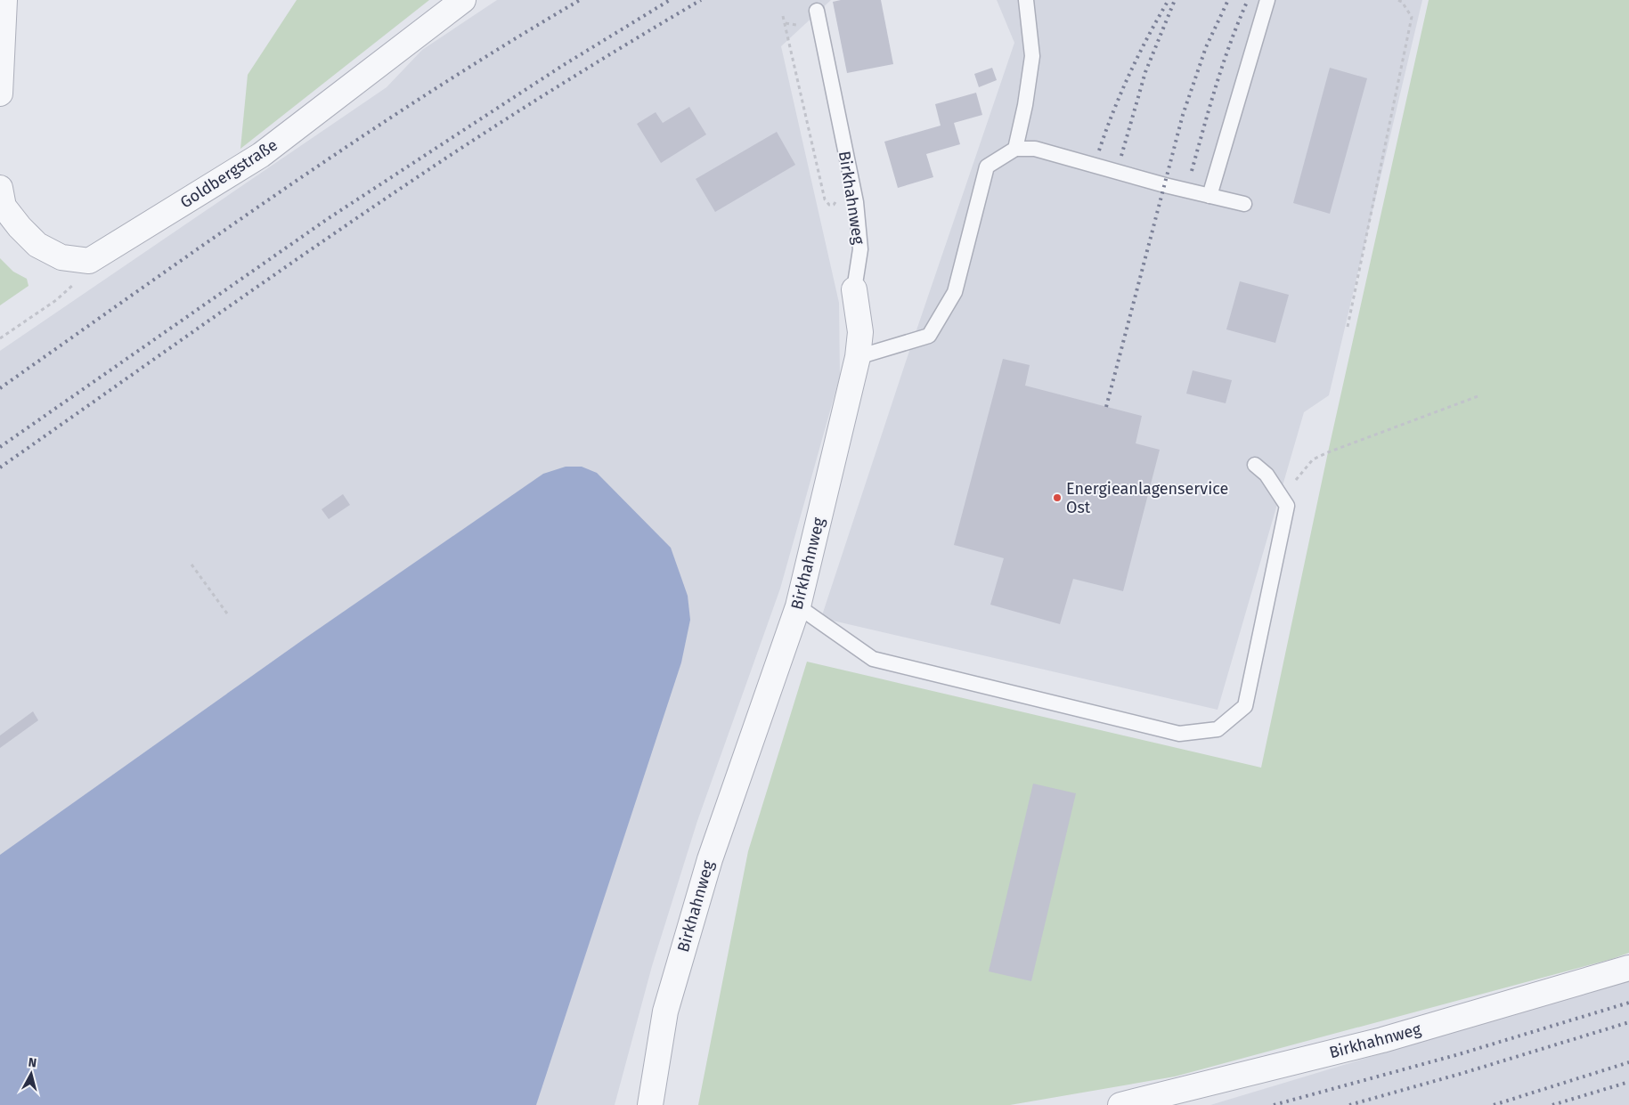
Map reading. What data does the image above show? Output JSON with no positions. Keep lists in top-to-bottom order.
{
  "streets": {
    "street": ["Goldbergstraße", "Birkhahnweg"]
  },
  "places": ["Energieanlagenservice Ost"],
  "north": "top"
}
